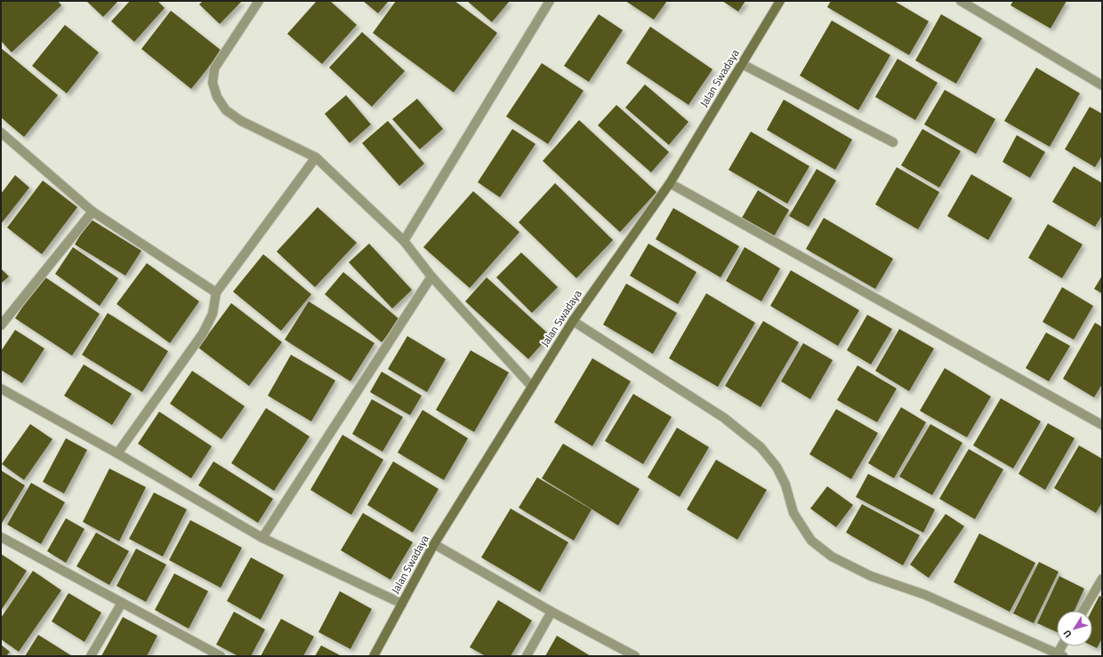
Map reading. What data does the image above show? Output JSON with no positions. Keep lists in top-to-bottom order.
{
  "streets": {
    "street": ["Jalan Swadaya"]
  },
  "north": "bottom left"
}
